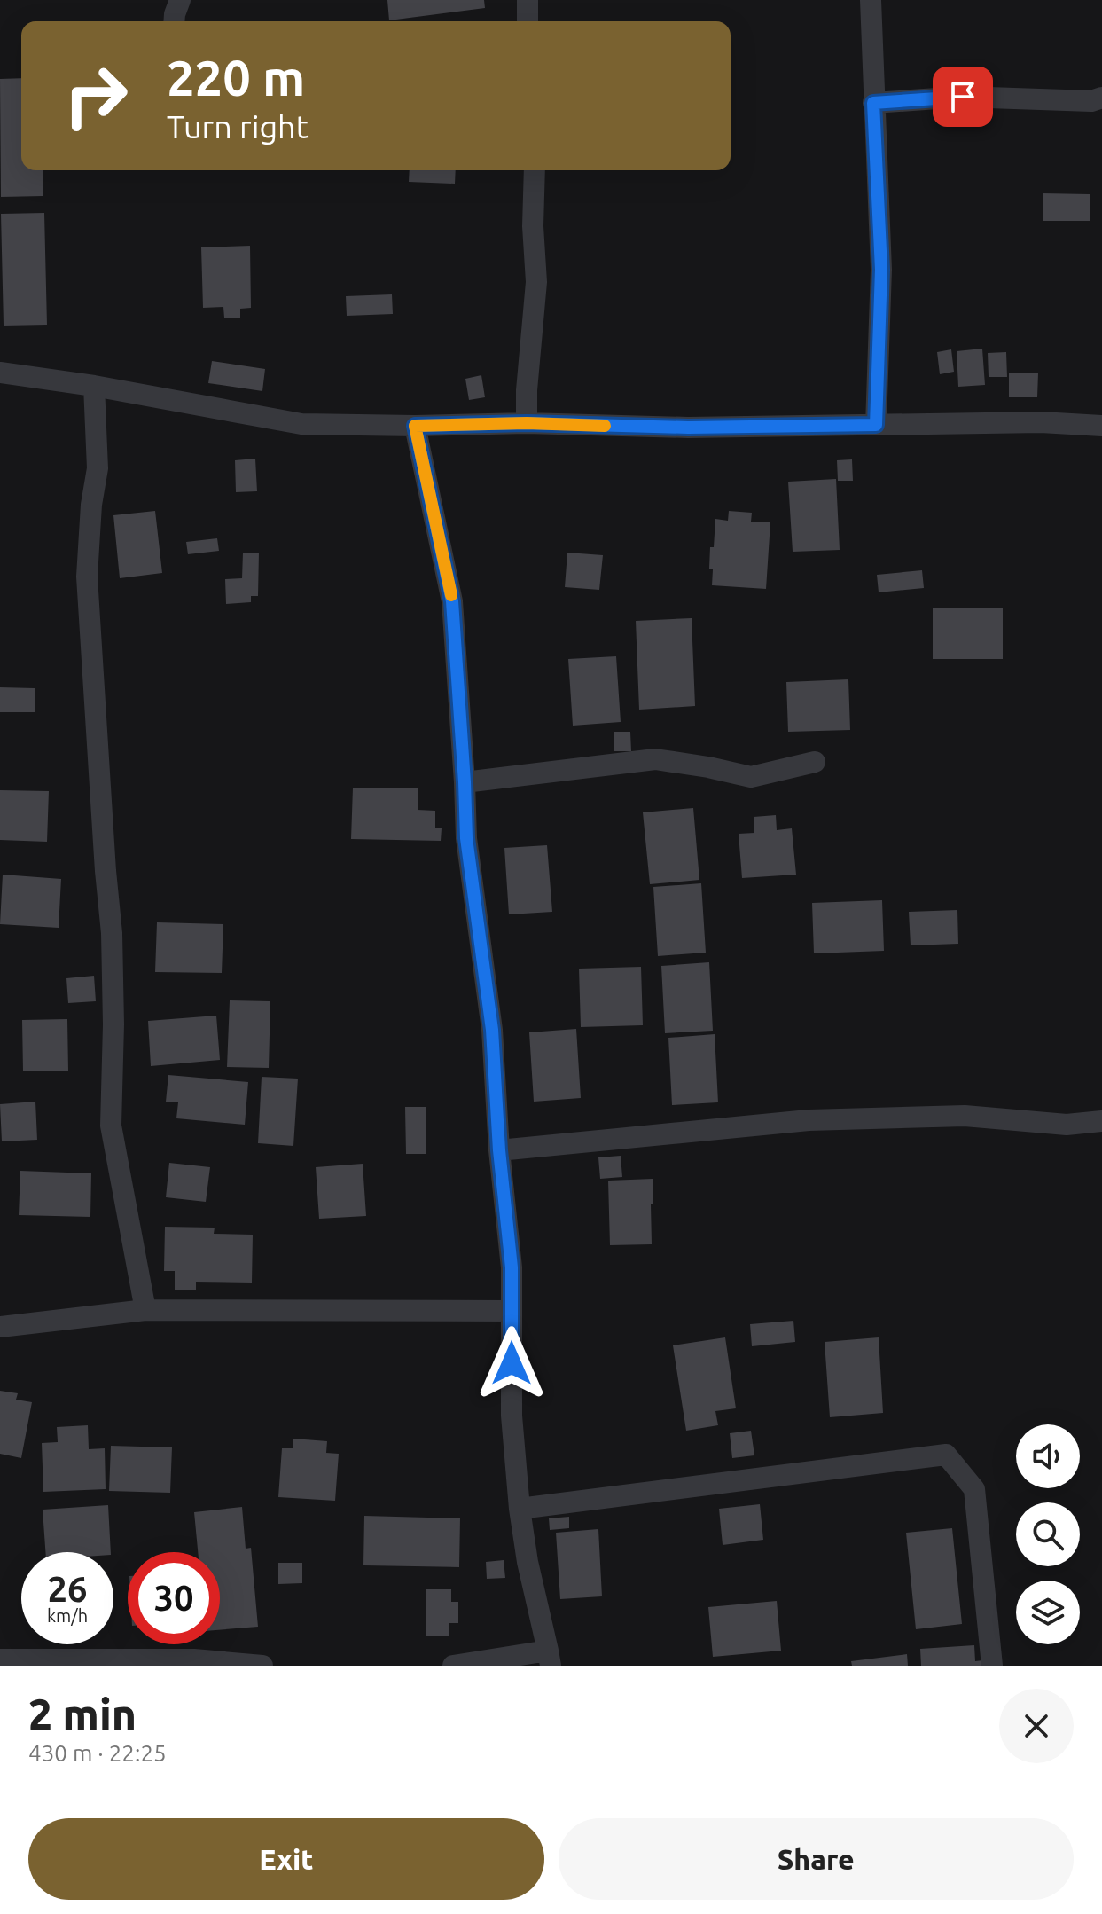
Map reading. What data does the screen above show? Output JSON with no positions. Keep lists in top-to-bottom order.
{
  "page": {
    "turn": ["220 m", "Turn right"],
    "speed": "26 km/h",
    "limit": "30",
    "heading": ["2 min", "430 m · 22:25"],
    "buttons": ["Exit", "Share"]
  }
}
